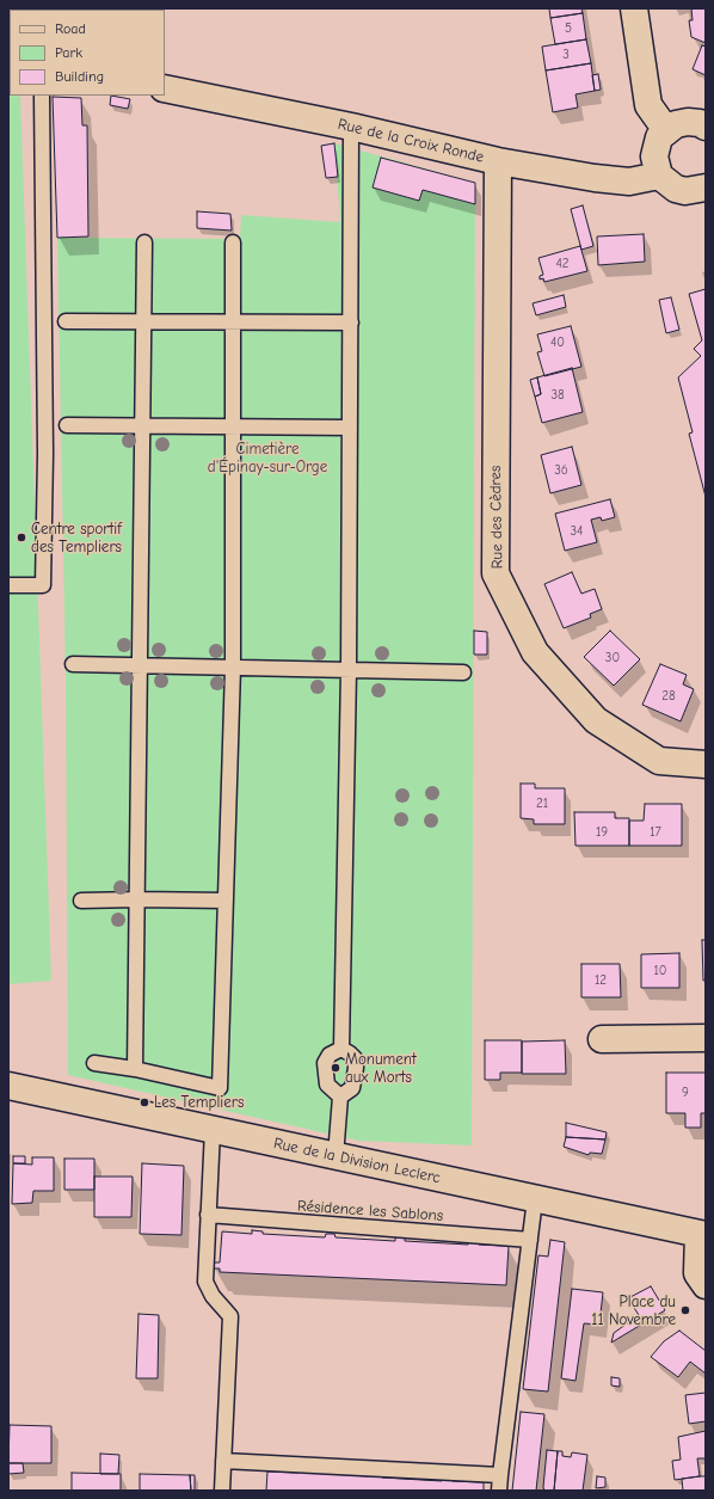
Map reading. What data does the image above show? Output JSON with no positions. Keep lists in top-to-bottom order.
{
  "streets": {
    "street": ["Rue de la Croix Ronde", "Rue des Cèdres", "Rue de la Division Leclerc"],
    "lane": ["Résidence les Sablons"]
  },
  "crossings": [
    ["Rue de la Croix Ronde", "Rue des Cèdres"]
  ],
  "parks": ["Cimetière d'Épinay-sur-Orge"],
  "places": [
    "Centre sportif des Templiers",
    "Monument aux Morts",
    "Les Templiers",
    "Place du 11 Novembre"
  ],
  "house_numbers": [
    "5",
    "3",
    "42",
    "40",
    "38",
    "36",
    "34",
    "30",
    "28",
    "21",
    "19",
    "17",
    "10",
    "12",
    "9"
  ],
  "legend": ["Road", "Park", "Building"]
}
